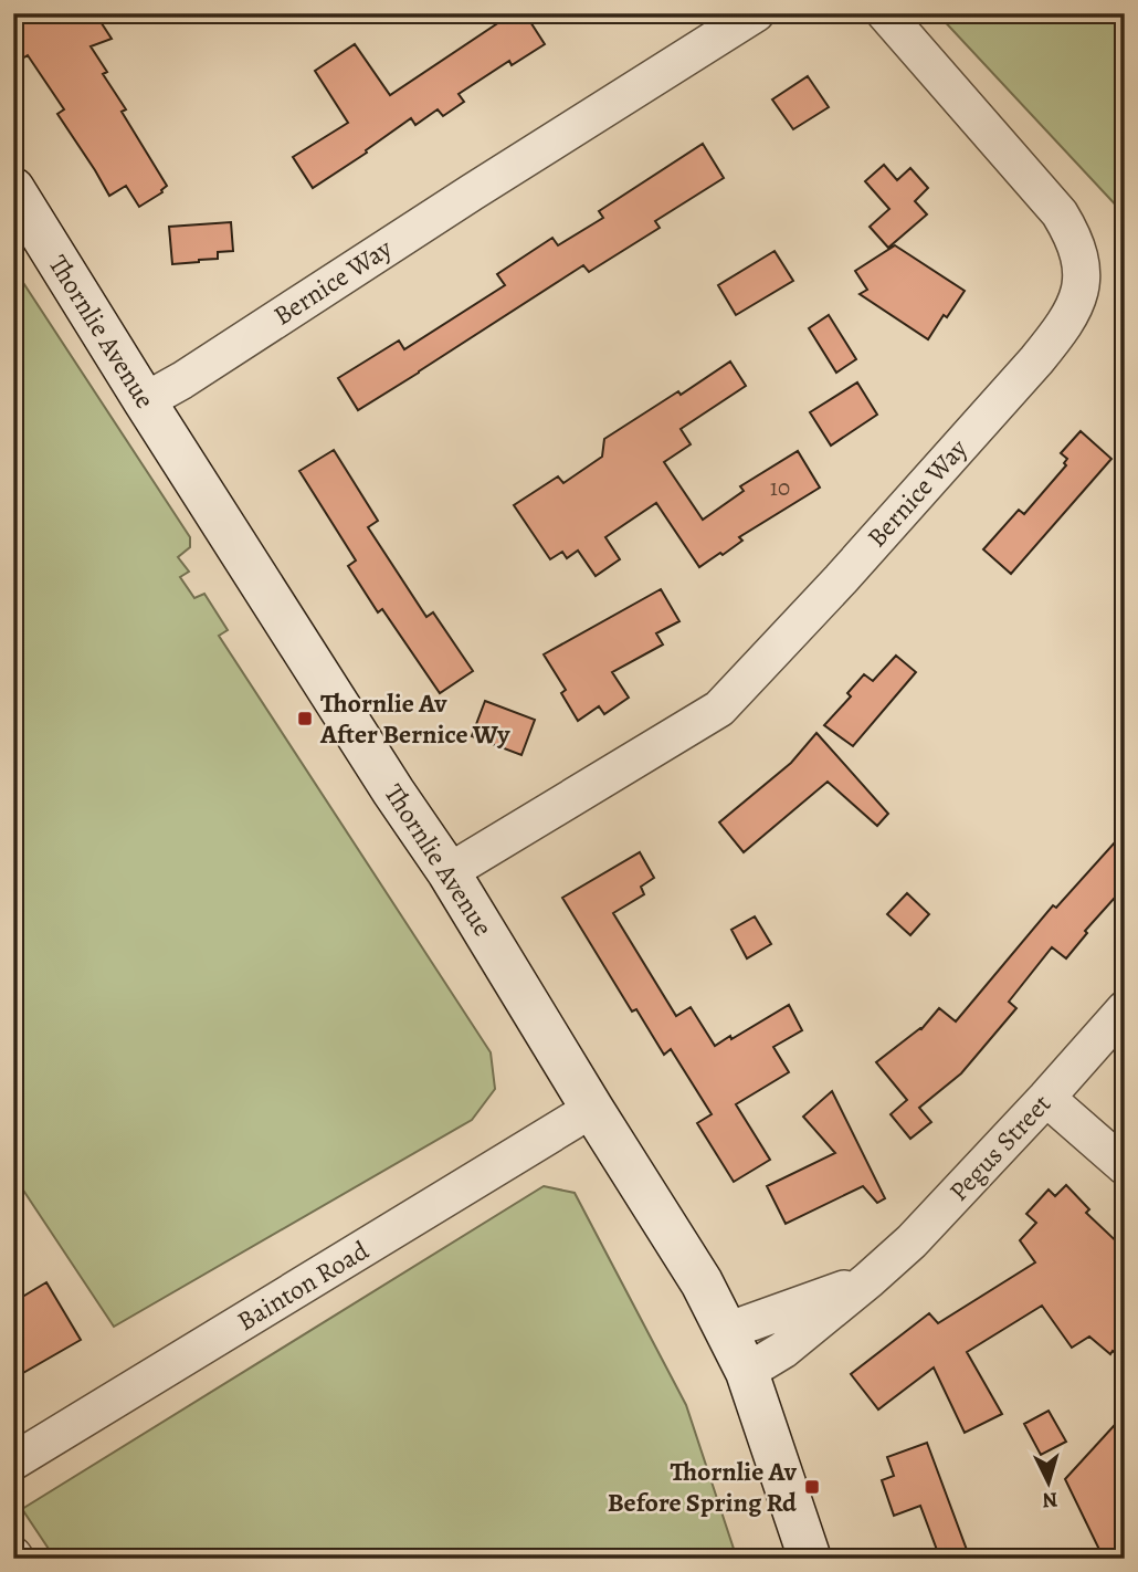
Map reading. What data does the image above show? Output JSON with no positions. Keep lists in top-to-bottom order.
{
  "streets": {
    "main road": ["Thornlie Avenue"],
    "street": ["Bernice Way", "Pegus Street", "Bainton Road"]
  },
  "crossings": [
    ["Bernice Way", "Thornlie Avenue"],
    ["Thornlie Avenue", "Pegus Street"],
    ["Thornlie Avenue", "Bainton Road"]
  ],
  "places": {
    "transit": ["Thornlie Av After Bernice Wy", "Thornlie Av Before Spring Rd"]
  },
  "house_numbers": ["10"],
  "north": "bottom"
}
